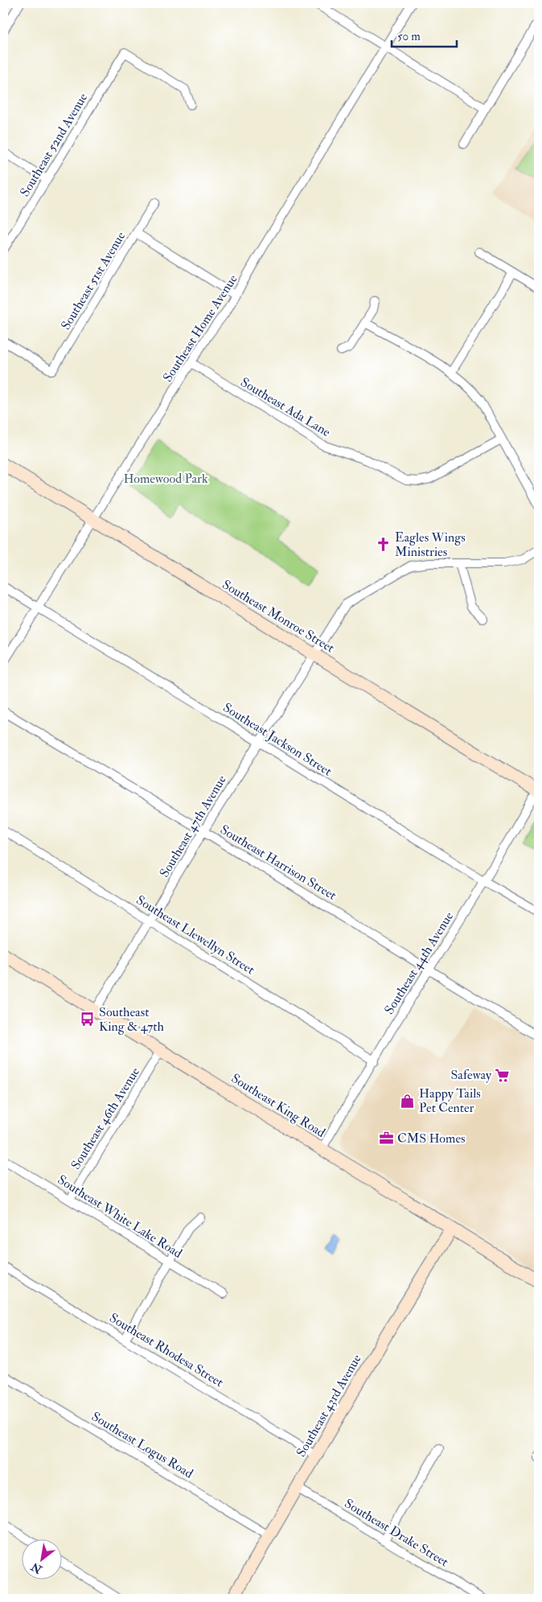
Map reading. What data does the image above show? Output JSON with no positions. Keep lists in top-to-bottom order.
{
  "streets": {
    "street": [
      "Southeast 52nd Avenue",
      "Southeast 51st Avenue",
      "Southeast Home Avenue",
      "Southeast Ada Lane",
      "Southeast Monroe Street",
      "Southeast Jackson Street",
      "Southeast 47th Avenue",
      "Southeast Harrison Street",
      "Southeast Llewellyn Street",
      "Southeast 44th Avenue",
      "Southeast King Road",
      "Southeast 46th Avenue",
      "Southeast White Lake Road",
      "Southeast Rhodesa Street",
      "Southeast 43rd Avenue",
      "Southeast Logus Road",
      "Southeast Drake Street"
    ]
  },
  "crossings": [
    ["Southeast Home Avenue", "Southeast Ada Lane"],
    ["Southeast Home Avenue", "Southeast Monroe Street"],
    ["Southeast Home Avenue", "Southeast Jackson Street"],
    ["Southeast Monroe Street", "Southeast 47th Avenue"],
    ["Southeast Monroe Street", "Southeast 44th Avenue"],
    ["Southeast Jackson Street", "Southeast 47th Avenue"],
    ["Southeast Jackson Street", "Southeast 44th Avenue"],
    ["Southeast 47th Avenue", "Southeast Harrison Street"],
    ["Southeast 47th Avenue", "Southeast Llewellyn Street"],
    ["Southeast 47th Avenue", "Southeast King Road"],
    ["Southeast Harrison Street", "Southeast 44th Avenue"],
    ["Southeast Llewellyn Street", "Southeast 44th Avenue"],
    ["Southeast 44th Avenue", "Southeast King Road"],
    ["Southeast King Road", "Southeast 46th Avenue"],
    ["Southeast King Road", "Southeast 43rd Avenue"],
    ["Southeast 46th Avenue", "Southeast White Lake Road"],
    ["Southeast Rhodesa Street", "Southeast 43rd Avenue"],
    ["Southeast 43rd Avenue", "Southeast Logus Road"],
    ["Southeast 43rd Avenue", "Southeast Drake Street"]
  ],
  "parks": ["Homewood Park"],
  "places": {
    "church": ["Eagles Wings Ministries"],
    "bus stop": ["Southeast King & 47th"],
    "supermarket": ["Safeway"],
    "shop": ["Happy Tails Pet Center"],
    "office": ["CMS Homes"]
  },
  "scale_bar": "50 m",
  "north": "bottom left"
}
